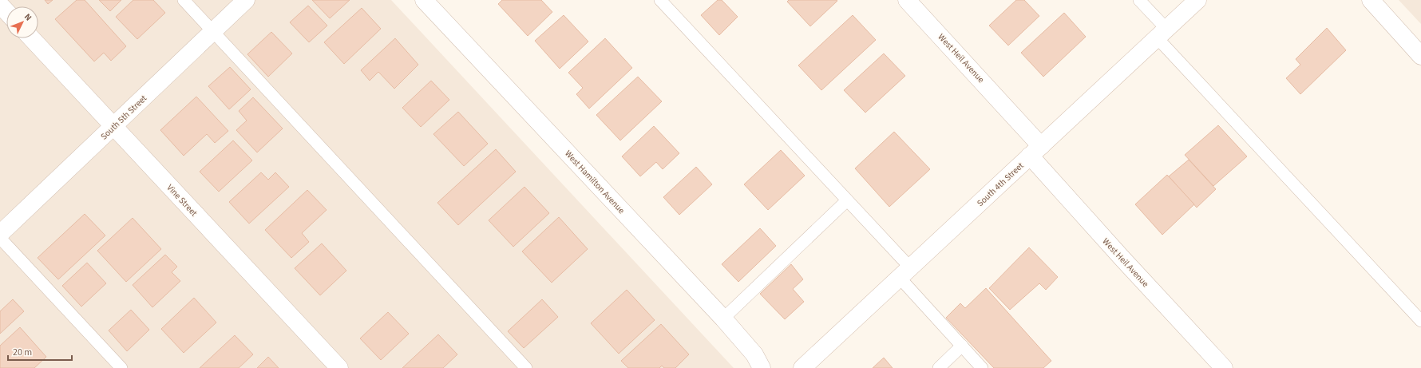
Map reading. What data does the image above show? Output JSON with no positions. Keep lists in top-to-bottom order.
{
  "streets": {
    "street": [
      "West Heil Avenue",
      "South 5th Street",
      "West Hamilton Avenue",
      "South 4th Street",
      "Vine Street"
    ]
  },
  "crossings": [
    ["West Heil Avenue", "South 4th Street"],
    ["South 5th Street", "Vine Street"]
  ],
  "scale_bar": "20 m",
  "north": "top right"
}
